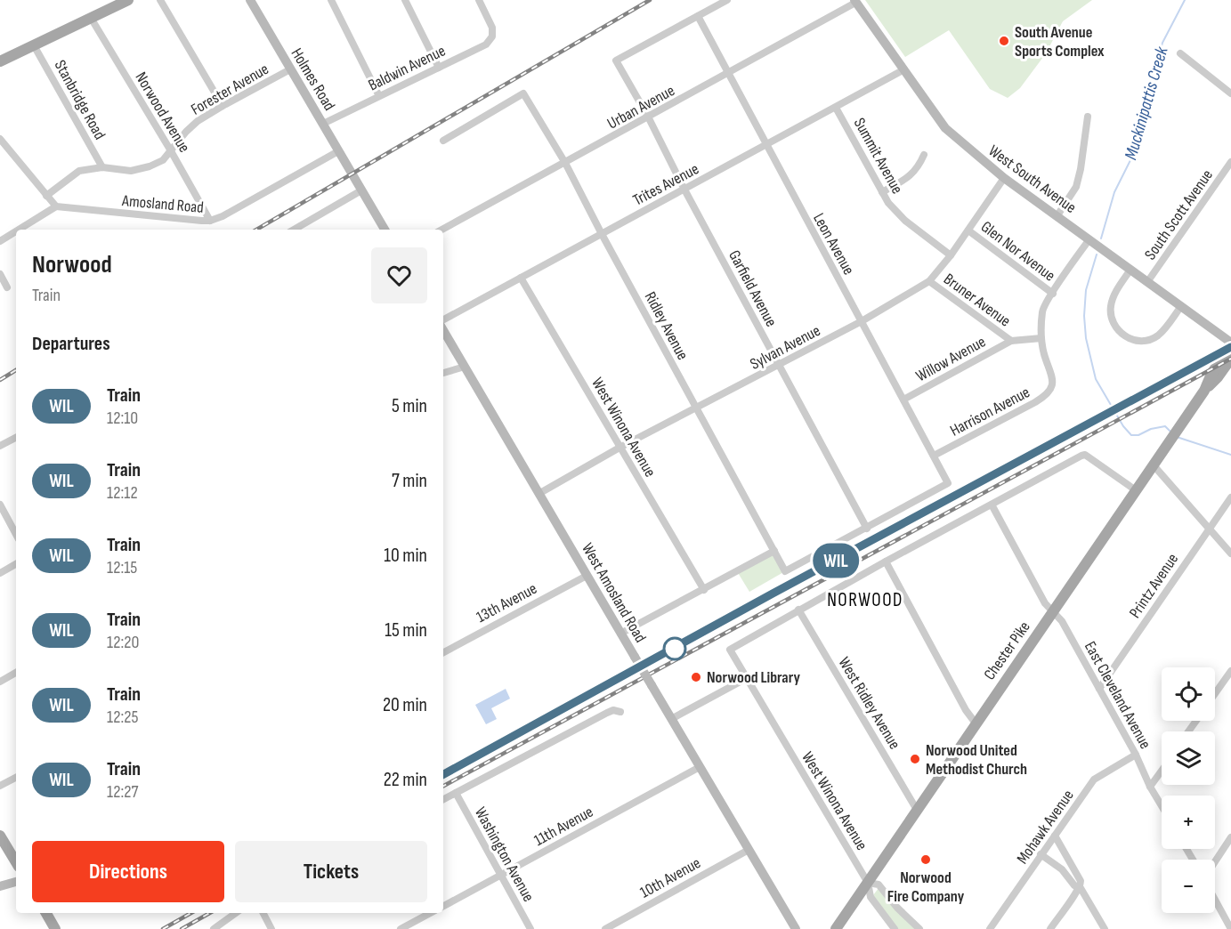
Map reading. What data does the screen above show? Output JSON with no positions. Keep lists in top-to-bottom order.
{
  "streets": {
    "main road": ["Chester Pike"],
    "street": [
      "Baldwin Avenue",
      "Holmes Road",
      "Forester Avenue",
      "Stanbridge Road",
      "Urban Avenue",
      "Norwood Avenue",
      "Summit Avenue",
      "West South Avenue",
      "Trites Avenue",
      "Amosland Road",
      "South Scott Avenue",
      "Leon Avenue",
      "Glen Nor Avenue",
      "Garfield Avenue",
      "Bruner Avenue",
      "Ridley Avenue",
      "Sylvan Avenue",
      "Willow Avenue",
      "Harrison Avenue",
      "West Winona Avenue",
      "Printz Avenue",
      "West Amosland Road",
      "13th Avenue",
      "East Cleveland Avenue",
      "West Ridley Avenue",
      "11th Avenue",
      "Mohawk Avenue",
      "Washington Avenue",
      "10th Avenue"
    ]
  },
  "crossings": [
    ["Baldwin Avenue", "Holmes Road"],
    ["Holmes Road", "Forester Avenue"],
    ["Holmes Road", "Amosland Road"],
    ["Forester Avenue", "Stanbridge Road"],
    ["Forester Avenue", "Norwood Avenue"],
    ["Urban Avenue", "West South Avenue"],
    ["Urban Avenue", "Leon Avenue"],
    ["Urban Avenue", "Garfield Avenue"],
    ["Urban Avenue", "Ridley Avenue"],
    ["Norwood Avenue", "Amosland Road"],
    ["Summit Avenue", "Trites Avenue"],
    ["Summit Avenue", "Sylvan Avenue"],
    ["West South Avenue", "Trites Avenue"],
    ["West South Avenue", "South Scott Avenue"],
    ["West South Avenue", "Sylvan Avenue"],
    ["West South Avenue", "Harrison Avenue"],
    ["West South Avenue", "Chester Pike"],
    ["Trites Avenue", "Leon Avenue"],
    ["Trites Avenue", "Garfield Avenue"],
    ["Trites Avenue", "Ridley Avenue"],
    ["Trites Avenue", "West Winona Avenue"],
    ["Leon Avenue", "Garfield Avenue"],
    ["Leon Avenue", "Ridley Avenue"],
    ["Leon Avenue", "Sylvan Avenue"],
    ["Leon Avenue", "Willow Avenue"],
    ["Leon Avenue", "Harrison Avenue"],
    ["Glen Nor Avenue", "Sylvan Avenue"],
    ["Glen Nor Avenue", "Harrison Avenue"],
    ["Garfield Avenue", "Ridley Avenue"],
    ["Garfield Avenue", "Sylvan Avenue"],
    ["Bruner Avenue", "Sylvan Avenue"],
    ["Bruner Avenue", "Willow Avenue"],
    ["Bruner Avenue", "Harrison Avenue"],
    ["Ridley Avenue", "Sylvan Avenue"],
    ["Sylvan Avenue", "West Winona Avenue"],
    ["Sylvan Avenue", "West Amosland Road"],
    ["West Winona Avenue", "Chester Pike"],
    ["West Winona Avenue", "West Ridley Avenue"],
    ["Printz Avenue", "East Cleveland Avenue"],
    ["West Amosland Road", "13th Avenue"],
    ["West Amosland Road", "11th Avenue"],
    ["West Amosland Road", "10th Avenue"],
    ["Chester Pike", "East Cleveland Avenue"],
    ["Chester Pike", "West Ridley Avenue"],
    ["East Cleveland Avenue", "Mohawk Avenue"],
    ["11th Avenue", "Washington Avenue"]
  ],
  "districts": ["NORWOOD"],
  "water": ["Muckinipattis Creek"],
  "places": [
    "South Avenue Sports Complex",
    "Norwood Library",
    "Norwood United Methodist Church",
    "Norwood Fire Company"
  ],
  "page": {
    "on_map": "WIL",
    "heading": [
      ["Norwood", "Train"],
      "Departures"
    ],
    "list": [
      {
        "mark": "WIL",
        "name": "Train",
        "note": "12:10",
        "value": "5 min"
      },
      {
        "mark": "WIL",
        "name": "Train",
        "note": "12:12",
        "value": "7 min"
      },
      {
        "mark": "WIL",
        "name": "Train",
        "note": "12:15",
        "value": "10 min"
      },
      {
        "mark": "WIL",
        "name": "Train",
        "note": "12:20",
        "value": "15 min"
      },
      {
        "mark": "WIL",
        "name": "Train",
        "note": "12:25",
        "value": "20 min"
      },
      {
        "mark": "WIL",
        "name": "Train",
        "note": "12:27",
        "value": "22 min"
      }
    ],
    "map_buttons": ["+", "−"],
    "buttons": ["Directions", "Tickets"]
  }
}
